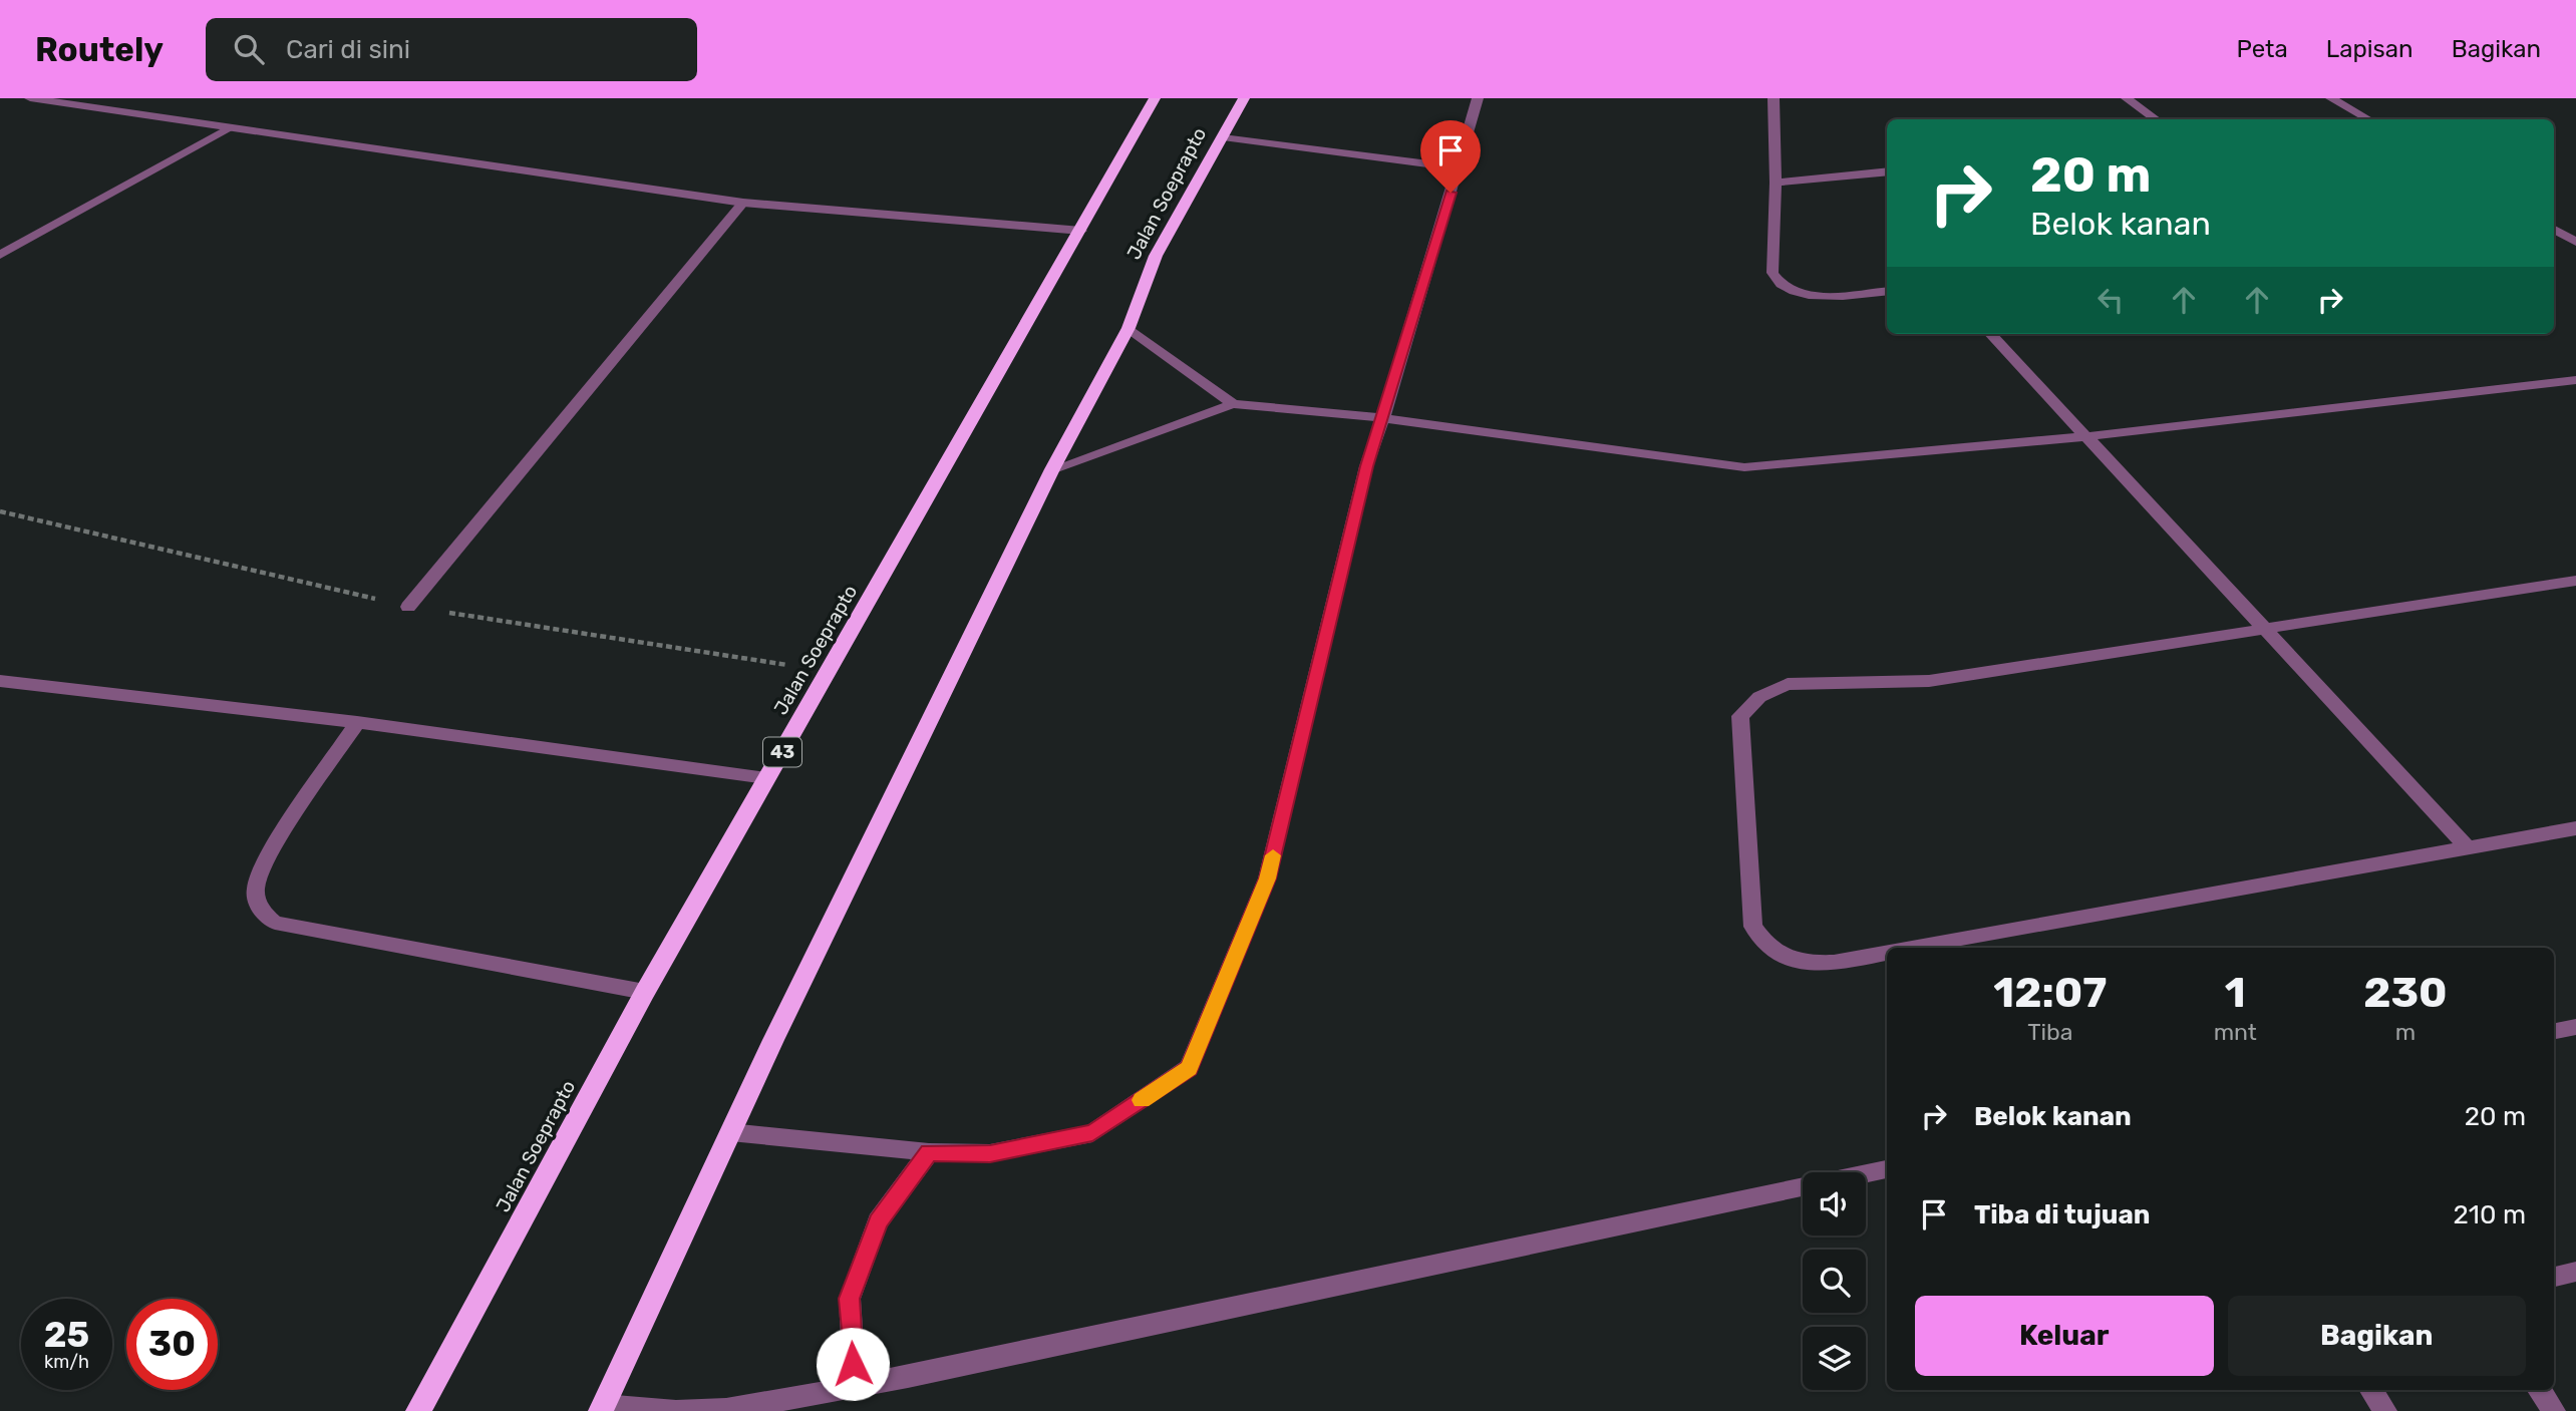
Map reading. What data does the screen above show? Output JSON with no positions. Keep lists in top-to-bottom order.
{
  "streets": {
    "highway": ["Jalan Soeprapto", "43"]
  },
  "page": {
    "header": "Routely",
    "search": "Cari di sini",
    "nav": ["Peta", "Lapisan", "Bagikan"],
    "turn": ["20 m", "Belok kanan"],
    "eta": [
      "12:07",
      "Tiba",
      "1",
      "mnt",
      "230",
      "m"
    ],
    "list": [
      {
        "name": "Belok kanan",
        "value": "20 m"
      },
      {
        "name": "Tiba di tujuan",
        "value": "210 m"
      }
    ],
    "buttons": ["Keluar", "Bagikan"],
    "speed": "25 km/h",
    "limit": "30"
  }
}
